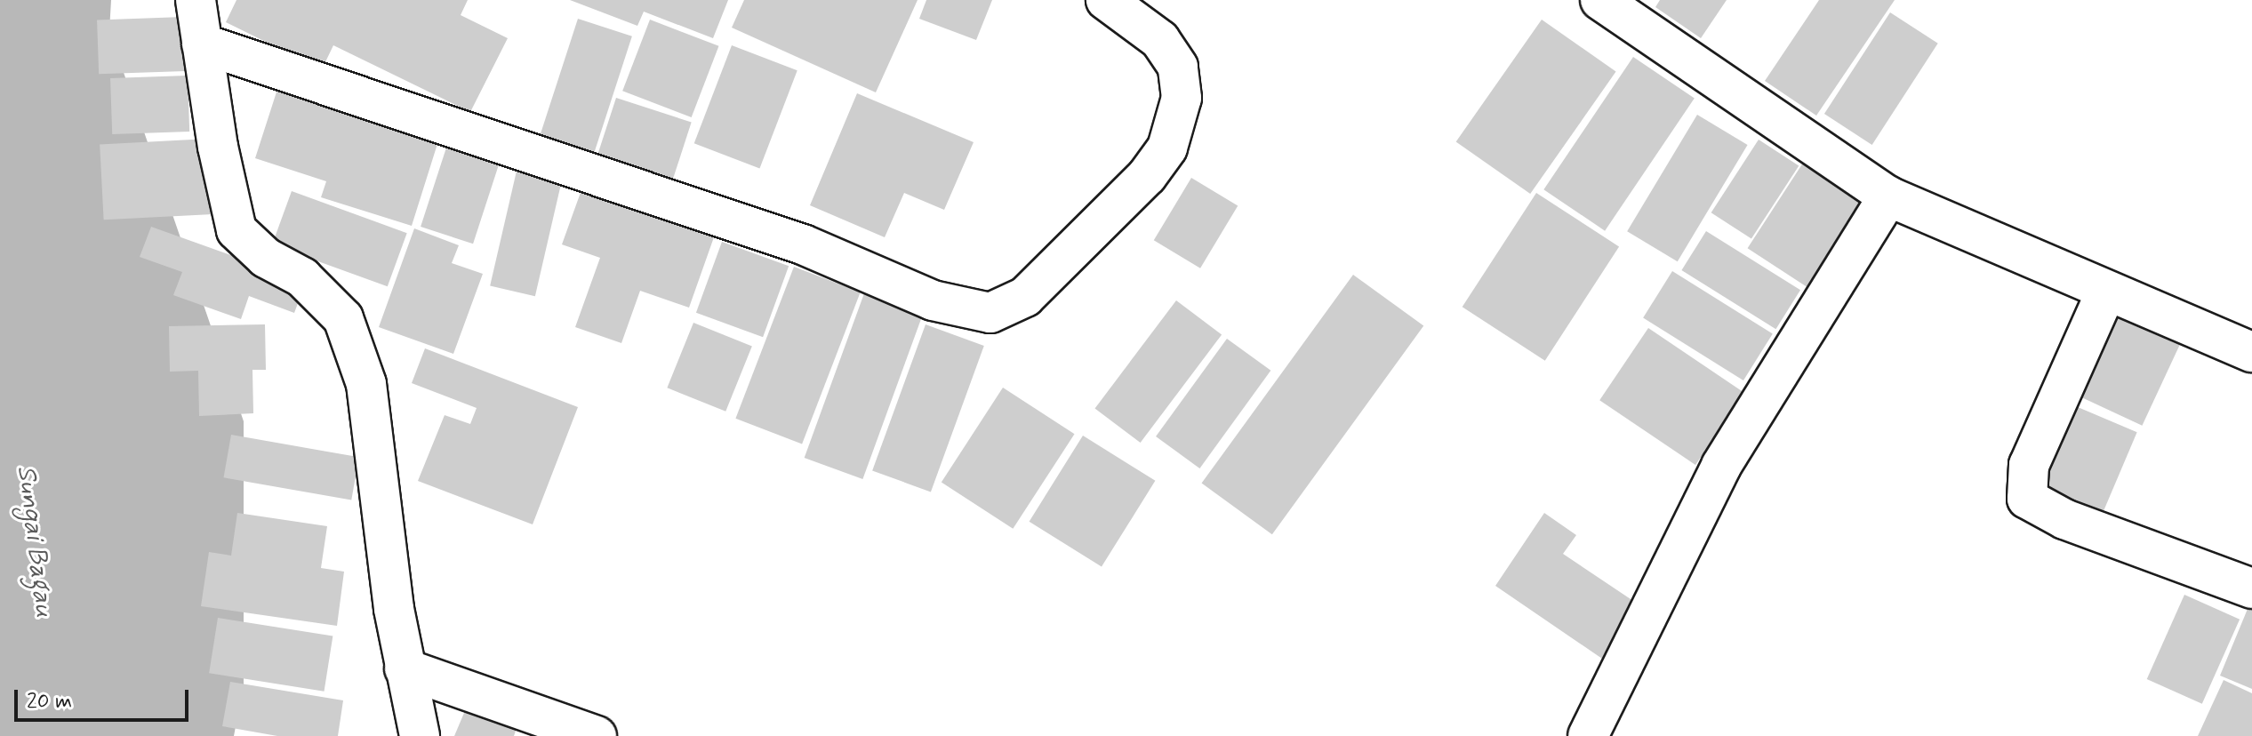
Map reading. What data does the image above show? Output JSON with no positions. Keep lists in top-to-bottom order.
{
  "water": ["Sungai Bagau"],
  "scale_bar": "20 m"
}
